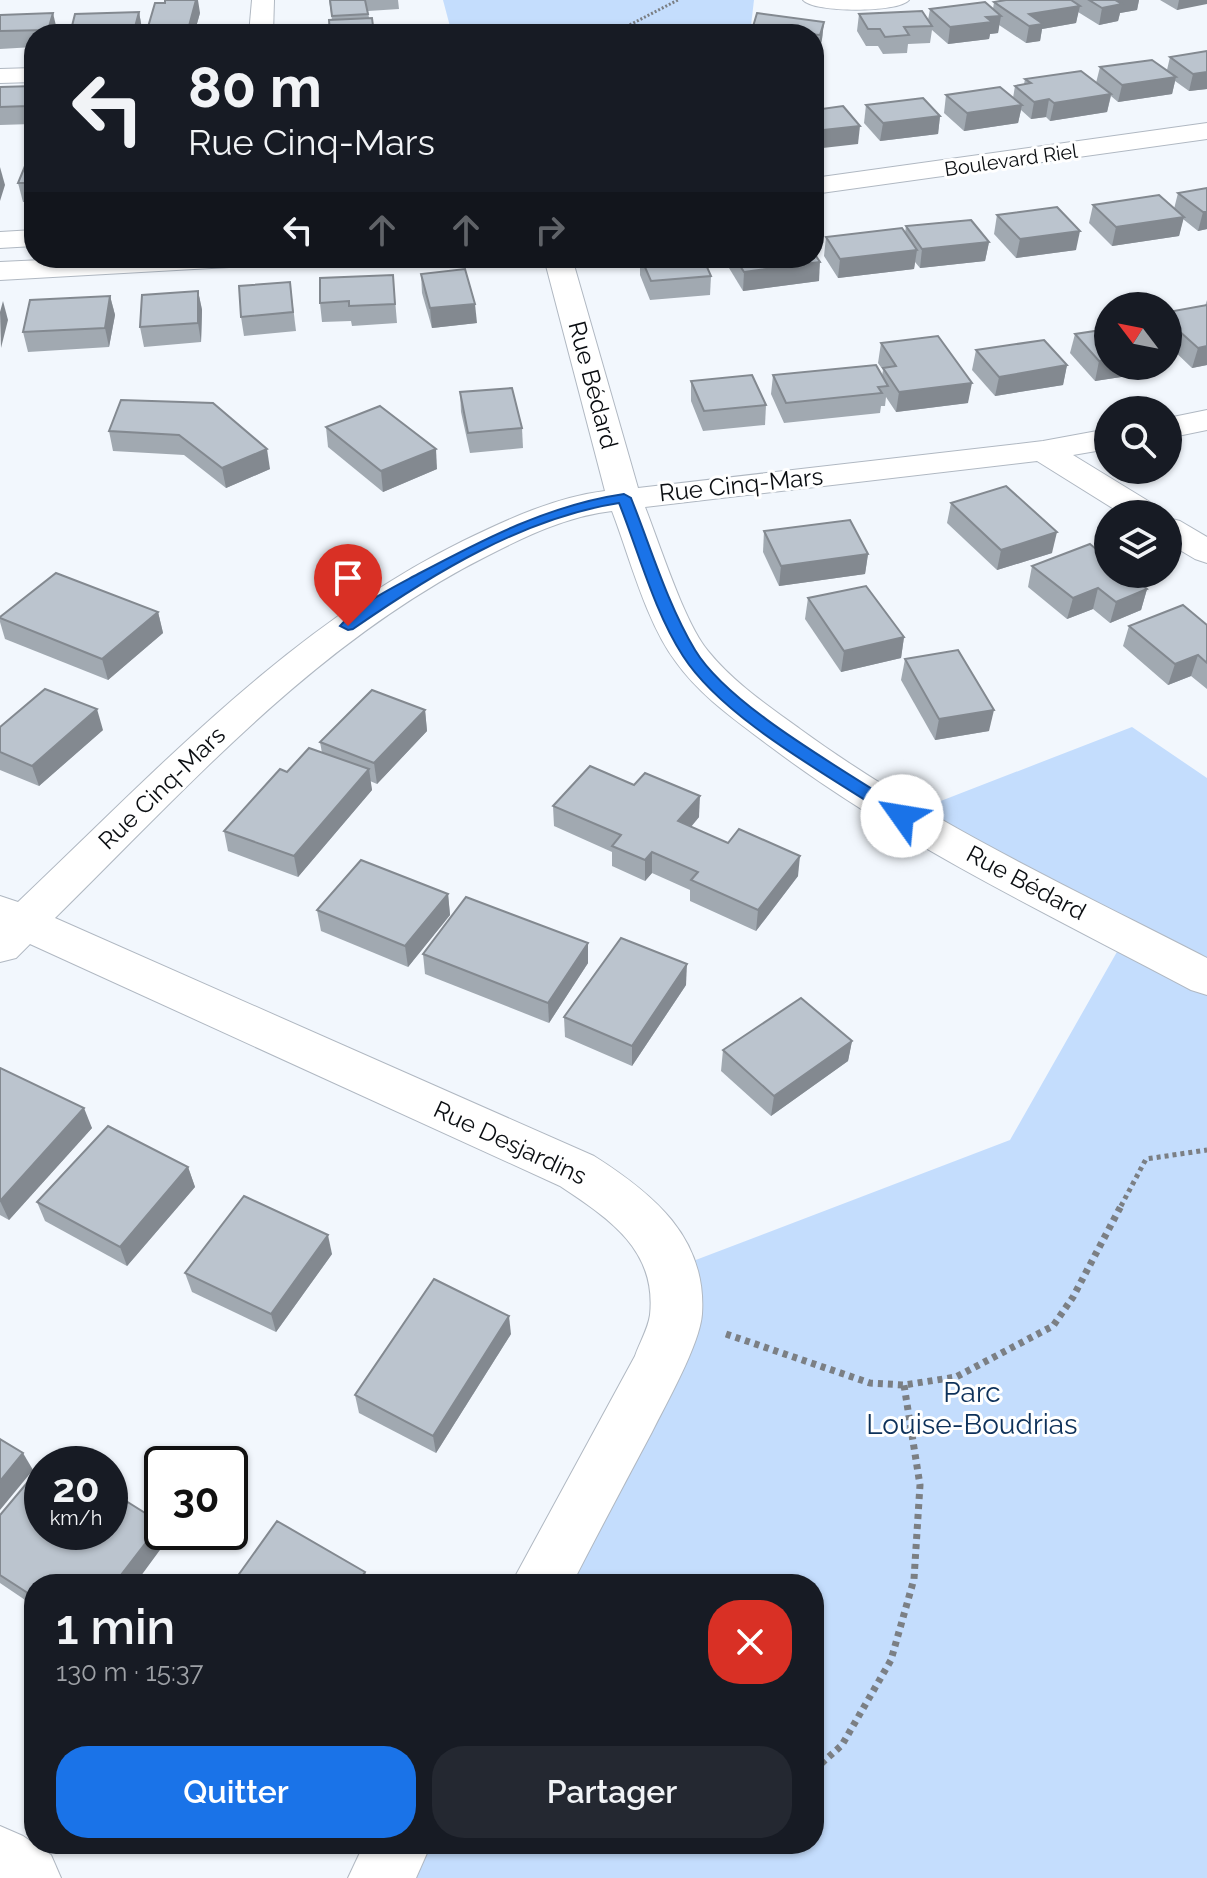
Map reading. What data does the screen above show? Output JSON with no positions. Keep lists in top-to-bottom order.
{
  "streets": {
    "street": [
      "Boulevard Riel",
      "Rue Bédard",
      "Rue Cinq-Mars",
      "Rue Desjardins"
    ]
  },
  "crossings": [
    ["Rue Bédard", "Rue Cinq-Mars"],
    ["Rue Cinq-Mars", "Rue Desjardins"]
  ],
  "parks": ["Parc Louise-Boudrias"],
  "north": "top left",
  "page": {
    "turn": ["80 m", "Rue Cinq-Mars"],
    "speed": "20 km/h",
    "limit": "30",
    "heading": ["1 min", "130 m · 15:37"],
    "buttons": ["Quitter", "Partager"]
  }
}
